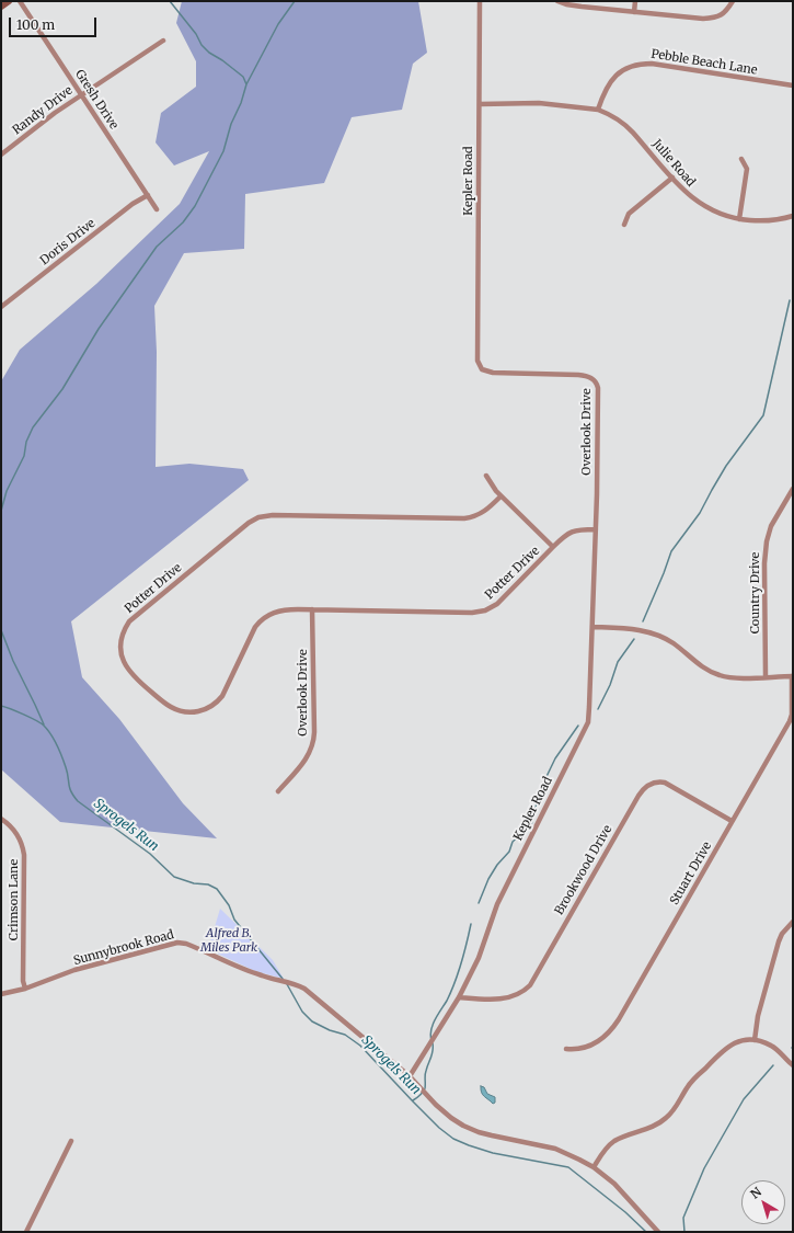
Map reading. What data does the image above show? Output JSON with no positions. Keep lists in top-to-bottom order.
{
  "streets": {
    "street": [
      "Pebble Beach Lane",
      "Gresh Drive",
      "Randy Drive",
      "Julie Road",
      "Kepler Road",
      "Doris Drive",
      "Overlook Drive",
      "Potter Drive",
      "Country Drive",
      "Brookwood Drive",
      "Stuart Drive",
      "Crimson Lane",
      "Sunnybrook Road"
    ]
  },
  "crossings": [
    ["Pebble Beach Lane", "Julie Road"],
    ["Gresh Drive", "Randy Drive"],
    ["Gresh Drive", "Doris Drive"],
    ["Kepler Road", "Overlook Drive"],
    ["Kepler Road", "Potter Drive"],
    ["Kepler Road", "Brookwood Drive"],
    ["Kepler Road", "Sunnybrook Road"],
    ["Overlook Drive", "Potter Drive"],
    ["Brookwood Drive", "Stuart Drive"],
    ["Crimson Lane", "Sunnybrook Road"]
  ],
  "water": ["Sprogels Run"],
  "parks": ["Alfred B. Miles Park"],
  "scale_bar": "100 m",
  "north": "top left"
}
